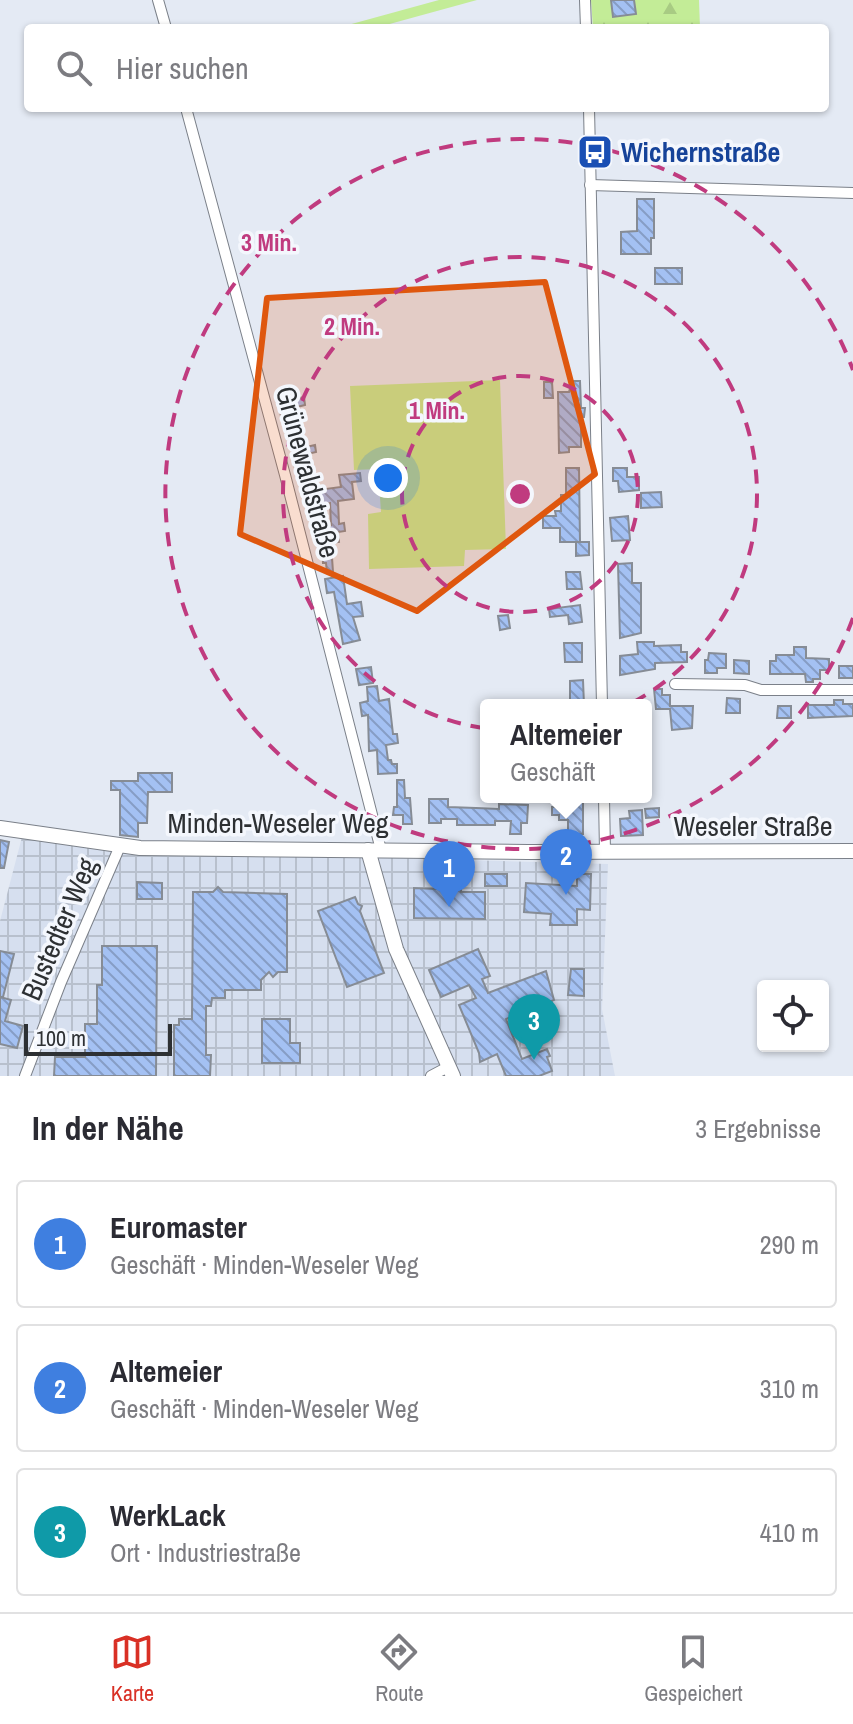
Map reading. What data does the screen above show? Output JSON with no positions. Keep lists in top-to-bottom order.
{
  "streets": {
    "street": [
      "Grünewaldstraße",
      "Minden-Weseler Weg",
      "Weseler Straße",
      "Bustedter Weg"
    ]
  },
  "crossings": [
    ["Grünewaldstraße", "Minden-Weseler Weg"],
    ["Minden-Weseler Weg", "Weseler Straße"],
    ["Minden-Weseler Weg", "Bustedter Weg"]
  ],
  "places": {
    "bus stop": ["Wichernstraße"]
  },
  "scale_bar": "100 m",
  "page": {
    "search": "Hier suchen",
    "popup": ["Altemeier", "Geschäft"],
    "pins": ["2", "1", "3"],
    "scale": "100 m",
    "heading": ["In der Nähe", "3 Ergebnisse"],
    "list": [
      {
        "mark": "1",
        "name": "Euromaster",
        "note": "Geschäft · Minden-Weseler Weg",
        "value": "290 m"
      },
      {
        "mark": "2",
        "name": "Altemeier",
        "note": "Geschäft · Minden-Weseler Weg",
        "value": "310 m"
      },
      {
        "mark": "3",
        "name": "WerkLack",
        "note": "Ort · Industriestraße",
        "value": "410 m"
      }
    ],
    "nav": ["Karte", "Route", "Gespeichert"]
  },
  "rings": ["3 Min.", "2 Min.", "1 Min."]
}
